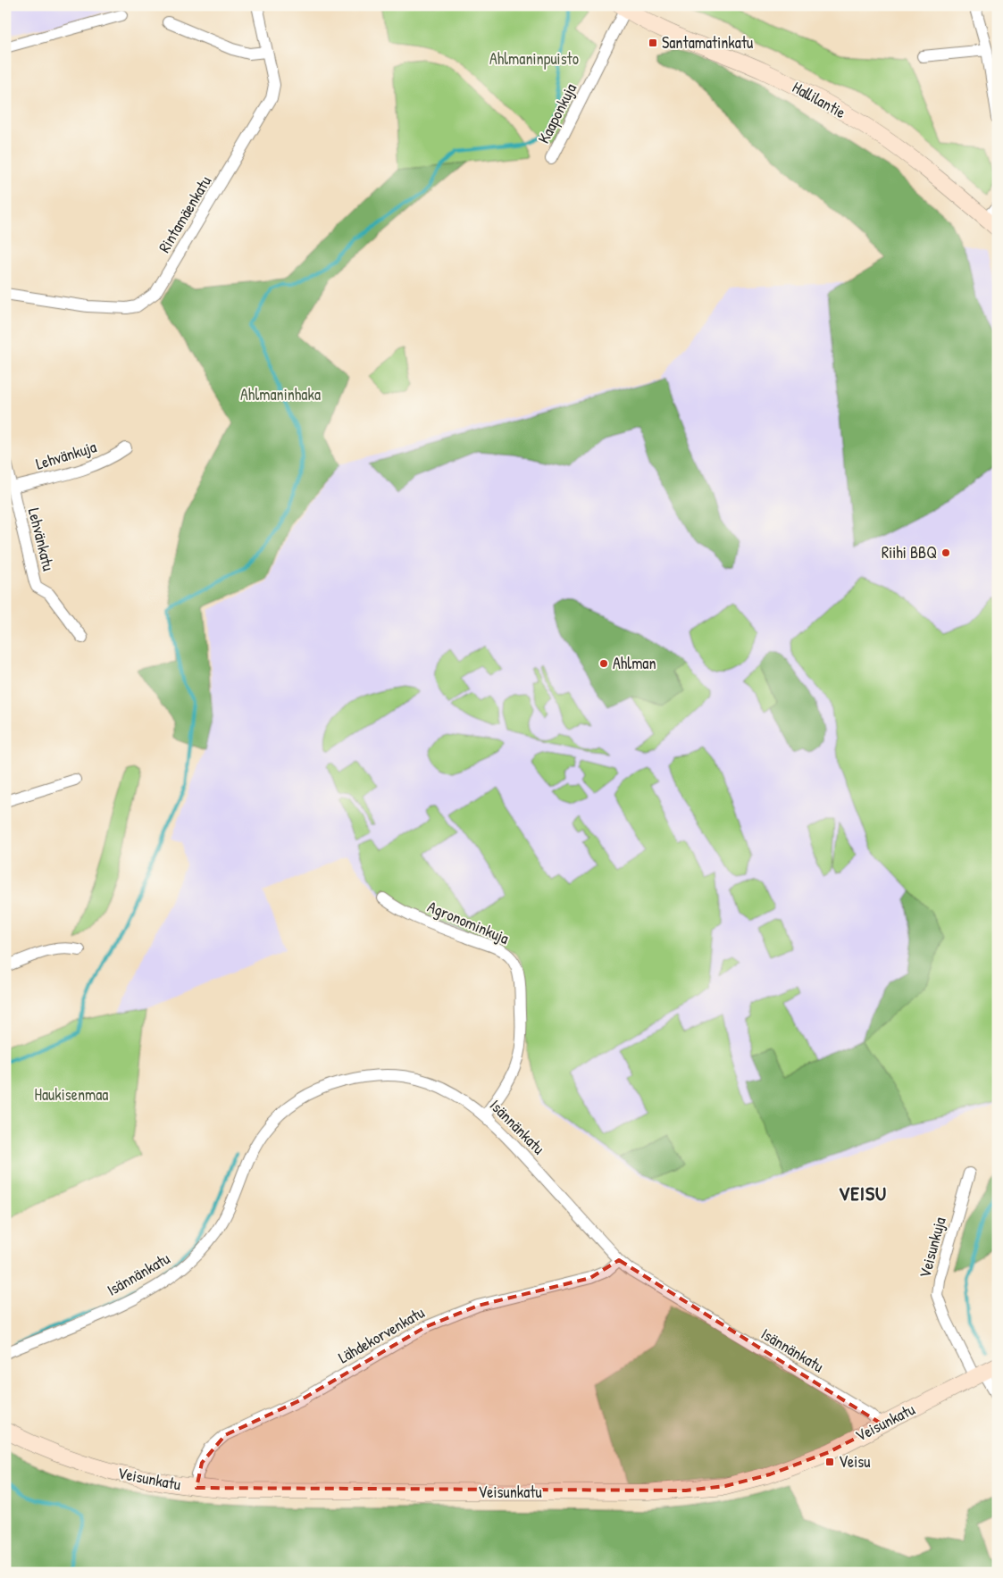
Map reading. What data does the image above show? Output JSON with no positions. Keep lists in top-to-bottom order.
{
  "streets": {
    "street": [
      "Hallilantie",
      "Kaaponkuja",
      "Rintamäenkatu",
      "Lehvänkuja",
      "Lehvänkatu",
      "Agronominkuja",
      "Isännänkatu",
      "Veisunkuja",
      "Lähdekorvenkatu",
      "Veisunkatu"
    ]
  },
  "crossings": [
    ["Hallilantie", "Kaaponkuja"],
    ["Lehvänkuja", "Lehvänkatu"],
    ["Agronominkuja", "Isännänkatu"],
    ["Isännänkatu", "Lähdekorvenkatu"],
    ["Isännänkatu", "Veisunkatu"],
    ["Veisunkuja", "Veisunkatu"],
    ["Lähdekorvenkatu", "Veisunkatu"]
  ],
  "districts": ["VEISU"],
  "parks": ["Ahlmaninpuisto", "Ahlmaninhaka", "Haukisenmaa"],
  "places": {
    "transit": ["Santamatinkatu", "Veisu"],
    "other": ["Riihi BBQ", "Ahlman"]
  }
}
